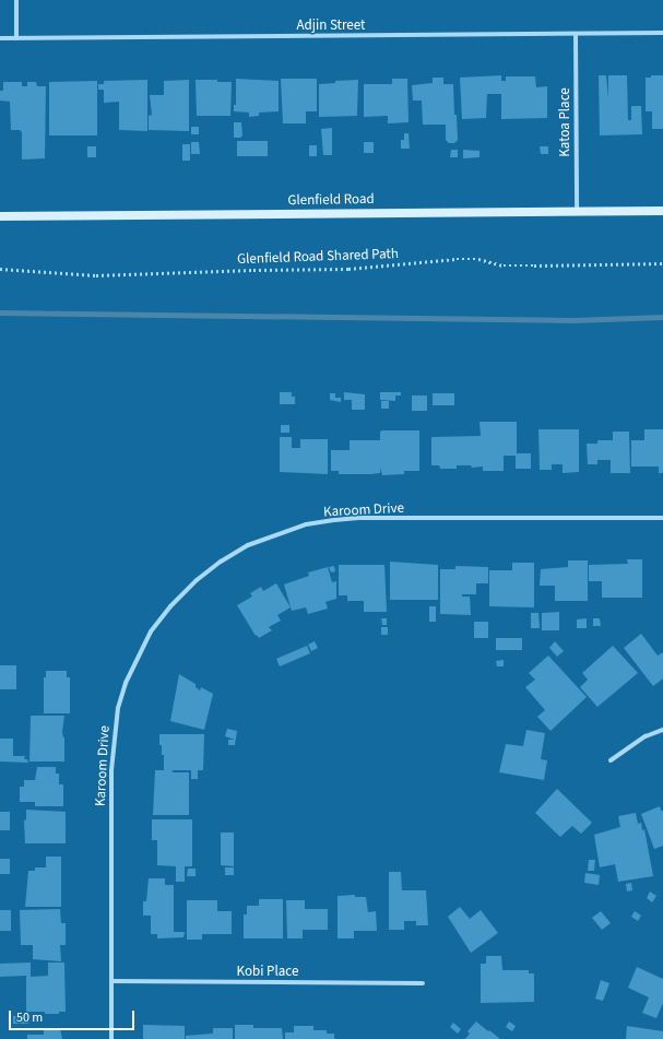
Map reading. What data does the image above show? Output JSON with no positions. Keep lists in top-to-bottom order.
{
  "streets": {
    "main road": ["Glenfield Road"],
    "street": [
      "Adjin Street",
      "Katoa Place",
      "Karoom Drive",
      "Kobi Place"
    ],
    "path": ["Glenfield Road Shared Path"]
  },
  "crossings": [
    ["Adjin Street", "Katoa Place"],
    ["Katoa Place", "Glenfield Road"],
    ["Karoom Drive", "Kobi Place"]
  ],
  "scale_bar": "50 m"
}
